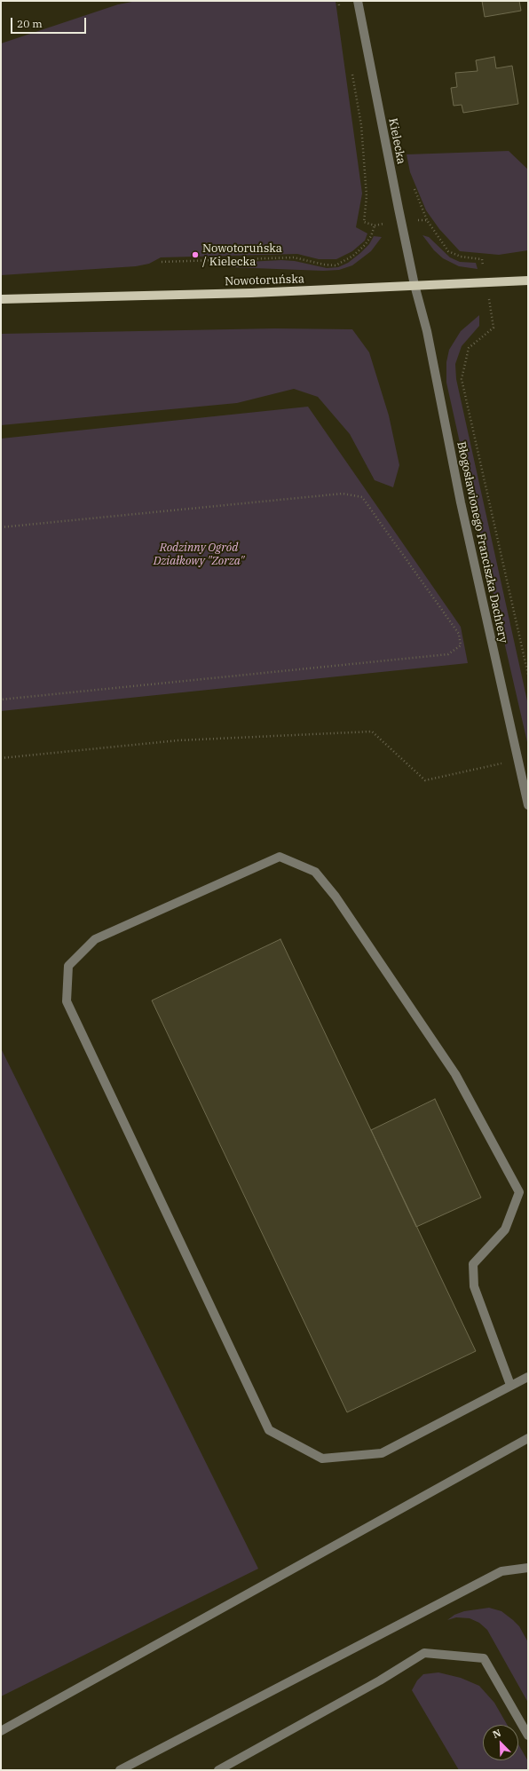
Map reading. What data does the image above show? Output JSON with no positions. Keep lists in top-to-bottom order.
{
  "streets": {
    "main road": ["Nowotoruńska"],
    "street": ["Kielecka", "Błogosławionego Franciszka Dachtery"]
  },
  "crossings": [
    ["Kielecka", "Nowotoruńska"],
    ["Kielecka", "Błogosławionego Franciszka Dachtery"],
    ["Nowotoruńska", "Błogosławionego Franciszka Dachtery"]
  ],
  "parks": ["Rodzinny Ogród Działkowy \"Zorza\""],
  "places": ["Nowotoruńska / Kielecka"],
  "scale_bar": "20 m",
  "north": "top left"
}
